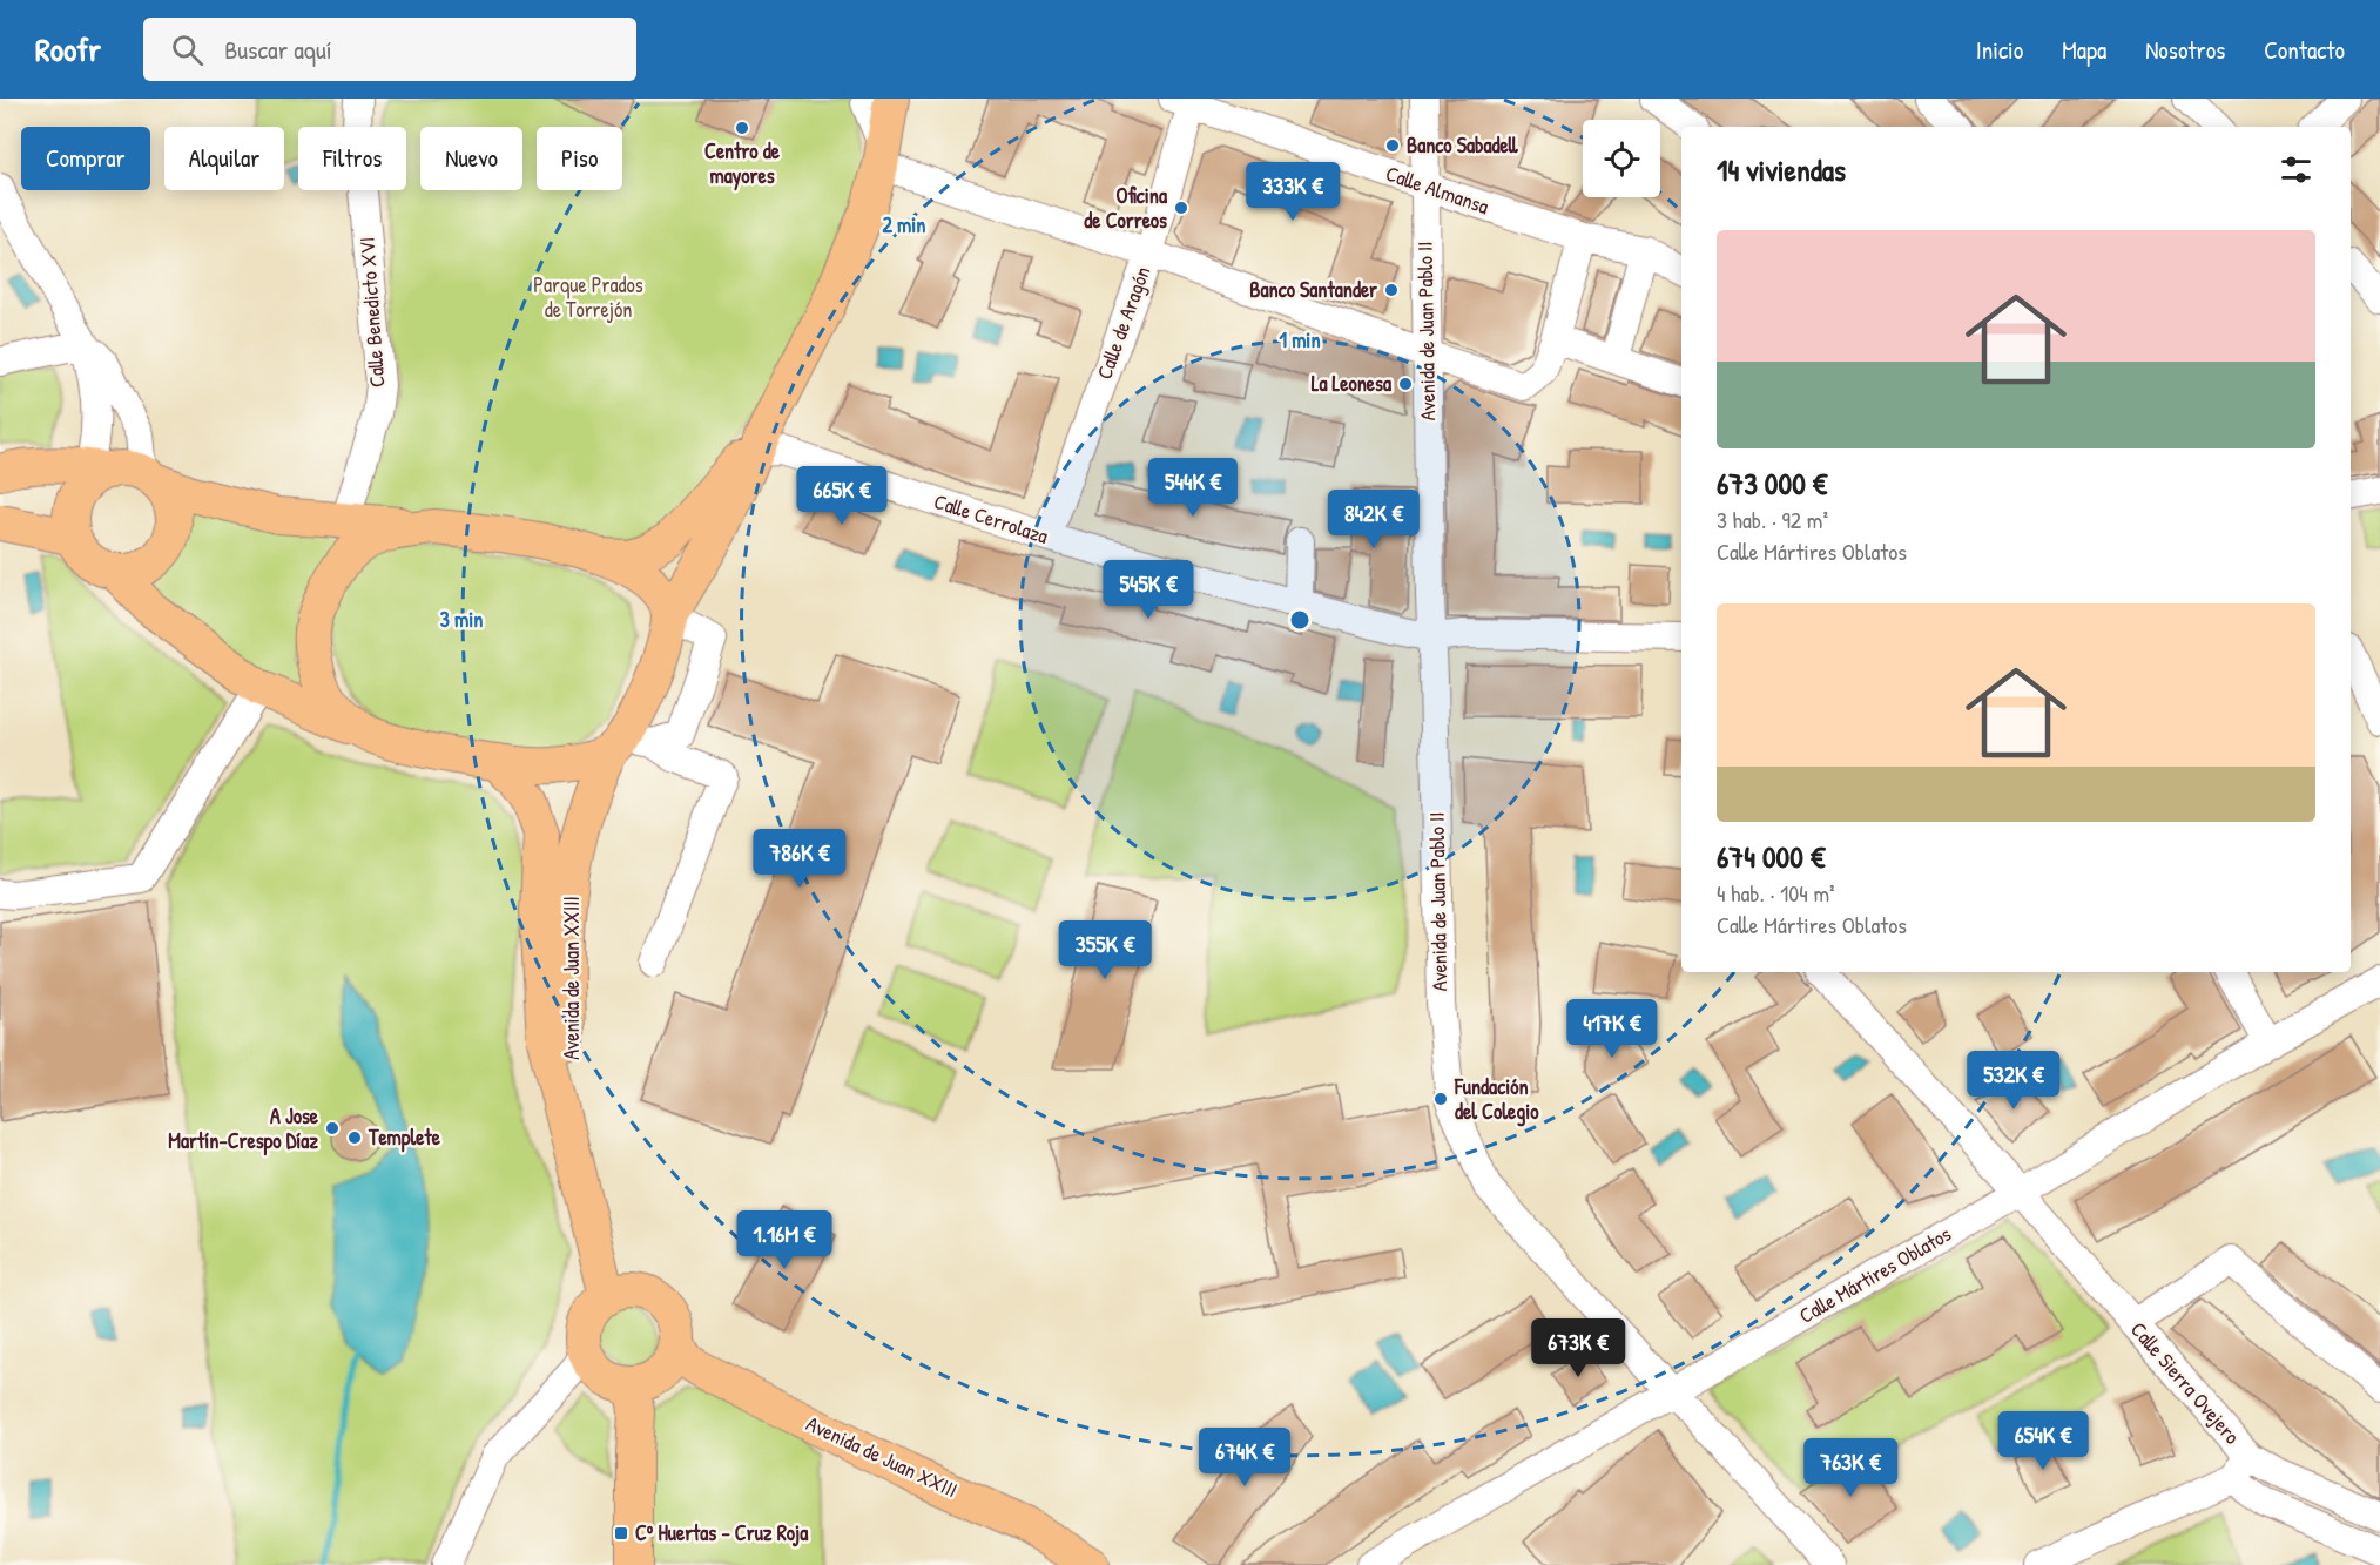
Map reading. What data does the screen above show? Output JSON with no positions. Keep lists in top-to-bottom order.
{
  "streets": {
    "main road": ["Avenida de Juan XXIII"],
    "street": [
      "Calle Almansa",
      "Calle Benedicto XVI",
      "Calle de Aragón",
      "Avenida de Juan Pablo II",
      "Calle Cerrolaza",
      "Calle Mártires Oblatos",
      "Calle Sierra Ovejero"
    ]
  },
  "crossings": [
    ["Calle Almansa", "Calle de Aragón"],
    ["Calle Almansa", "Avenida de Juan Pablo II"],
    ["Calle de Aragón", "Calle Cerrolaza"],
    ["Avenida de Juan Pablo II", "Calle Cerrolaza"],
    ["Avenida de Juan Pablo II", "Calle Mártires Oblatos"],
    ["Calle Mártires Oblatos", "Calle Sierra Ovejero"]
  ],
  "parks": ["Parque Prados de Torrejón"],
  "places": {
    "other": [
      "Centro de mayores",
      "Banco Sabadell",
      "Oficina de Correos",
      "Banco Santander",
      "La Leonesa",
      "Fundación del Colegio",
      "A Jose Martín-Crespo Díaz",
      "Templete"
    ],
    "transit": ["Cº Huertas - Cruz Roja"]
  },
  "page": {
    "header": "Roofr",
    "search": "Buscar aquí",
    "nav": [
      "Inicio",
      "Mapa",
      "Nosotros",
      "Contacto"
    ],
    "chip": [
      "Comprar",
      "Alquilar",
      "Filtros",
      "Nuevo",
      "Piso"
    ],
    "heading": "14 viviendas",
    "price": [
      "333K €",
      "544K €",
      "665K €",
      "842K €",
      "545K €",
      "786K €",
      "355K €",
      "417K €",
      "532K €",
      "1.16M €",
      "673K €",
      "654K €",
      "674K €",
      "763K €"
    ],
    "list": [
      {
        "name": "673 000 €",
        "note": "3 hab. · 92 m² · Calle Mártires Oblatos"
      },
      {
        "name": "674 000 €",
        "note": "4 hab. · 104 m² · Calle Mártires Oblatos"
      }
    ]
  },
  "rings": ["2 min", "1 min", "3 min"]
}
